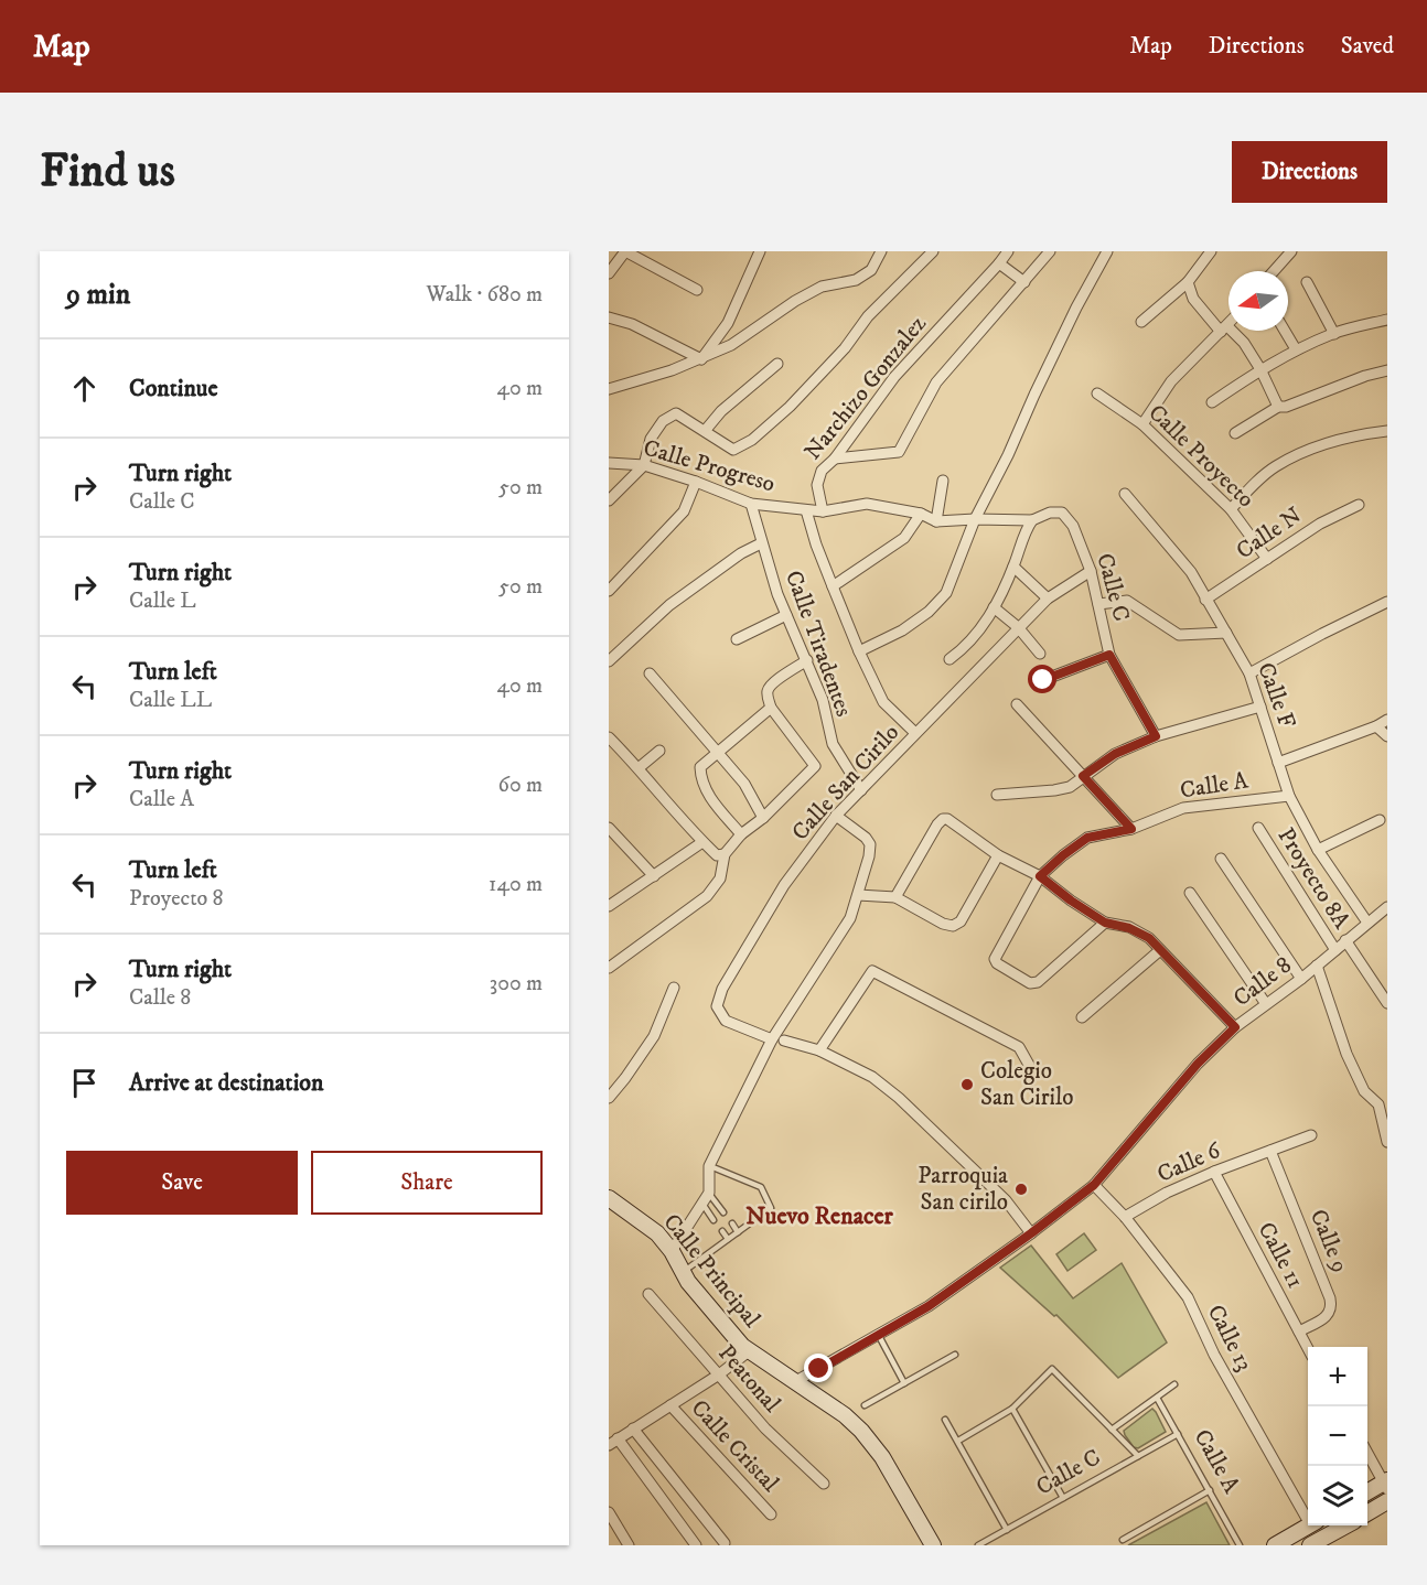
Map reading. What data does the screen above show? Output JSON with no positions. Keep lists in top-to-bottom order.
{
  "streets": {
    "street": [
      "Narchizo Gonzalez",
      "Calle Proyecto",
      "Calle Progreso",
      "Calle N",
      "Calle C",
      "Calle Tiradentes",
      "Calle F",
      "Calle San Cirilo",
      "Calle A",
      "Proyecto 8A",
      "Calle 8",
      "Calle 6",
      "Calle 9",
      "Calle 11",
      "Calle Principal",
      "Calle 13",
      "Peatonal",
      "Calle Cristal"
    ]
  },
  "crossings": [
    ["Narchizo Gonzalez", "Calle Progreso"],
    ["Calle Proyecto", "Calle N"],
    ["Calle Progreso", "Calle C"],
    ["Calle Progreso", "Calle Tiradentes"],
    ["Calle Progreso", "Calle San Cirilo"],
    ["Calle N", "Calle F"],
    ["Calle C", "Calle San Cirilo"],
    ["Calle C", "Calle A"],
    ["Calle Tiradentes", "Calle San Cirilo"],
    ["Calle F", "Calle A"],
    ["Calle F", "Calle 8"],
    ["Proyecto 8A", "Calle 8"],
    ["Calle 8", "Calle Principal"],
    ["Calle 8", "Calle 13"],
    ["Calle 6", "Calle 9"],
    ["Calle 6", "Calle 11"],
    ["Calle 6", "Calle 13"],
    ["Calle 9", "Calle 11"]
  ],
  "districts": ["Nuevo Renacer"],
  "places": ["Colegio San Cirilo", "Parroquia San cirilo"],
  "north": "left",
  "page": {
    "header": "Map",
    "nav": ["Map", "Directions", "Saved"],
    "buttons": [
      "Directions",
      ["Save", "Share"]
    ],
    "title": "Find us",
    "heading": ["9 min", "Walk · 680 m"],
    "list": [
      ["Continue", "40 m"],
      ["Turn right", "Calle C", "50 m"],
      ["Turn right", "Calle L", "50 m"],
      ["Turn left", "Calle LL", "40 m"],
      ["Turn right", "Calle A", "60 m"],
      ["Turn left", "Proyecto 8", "140 m"],
      ["Turn right", "Calle 8", "300 m"],
      "Arrive at destination"
    ],
    "map_buttons": ["+", "−"]
  }
}
